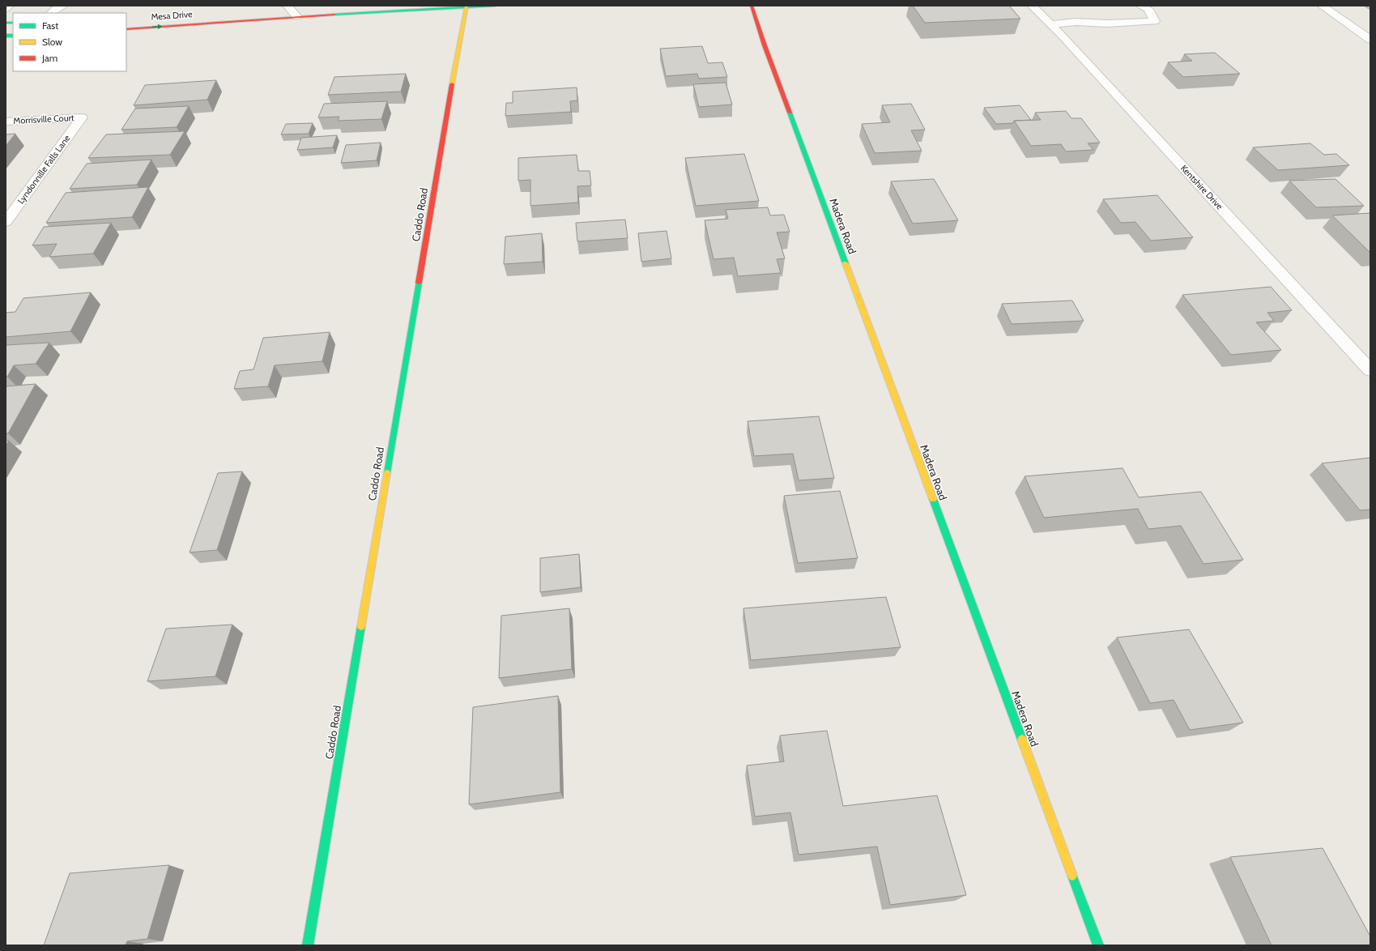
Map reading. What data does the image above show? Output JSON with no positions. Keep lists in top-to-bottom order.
{
  "streets": {
    "street": [
      "Mesa Drive",
      "Morrisville Court",
      "Lyndonnille Falls Lane",
      "Kentshire Drive",
      "Caddo Road",
      "Madera Road"
    ]
  },
  "crossings": [
    ["Mesa Drive", "Caddo Road"],
    ["Morrisville Court", "Lyndonnille Falls Lane"]
  ],
  "legend": ["Fast", "Slow", "Jam"]
}
